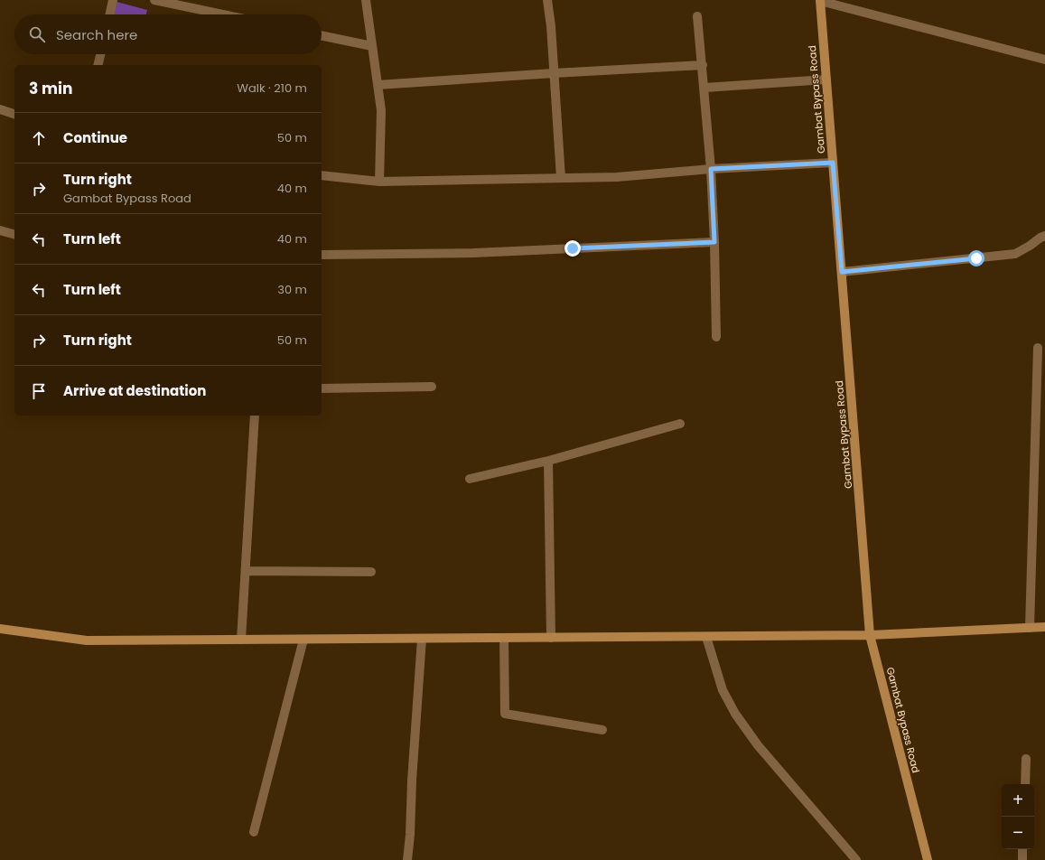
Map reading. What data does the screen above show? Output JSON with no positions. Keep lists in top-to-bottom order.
{
  "streets": {
    "street": ["Gambat Bypass Road"]
  },
  "page": {
    "search": "Search here",
    "heading": ["3 min", "Walk · 210 m"],
    "list": [
      ["Continue", "50 m"],
      ["Turn right", "Gambat Bypass Road", "40 m"],
      ["Turn left", "40 m"],
      ["Turn left", "30 m"],
      ["Turn right", "50 m"],
      "Arrive at destination"
    ],
    "map_buttons": ["+", "−"]
  }
}
